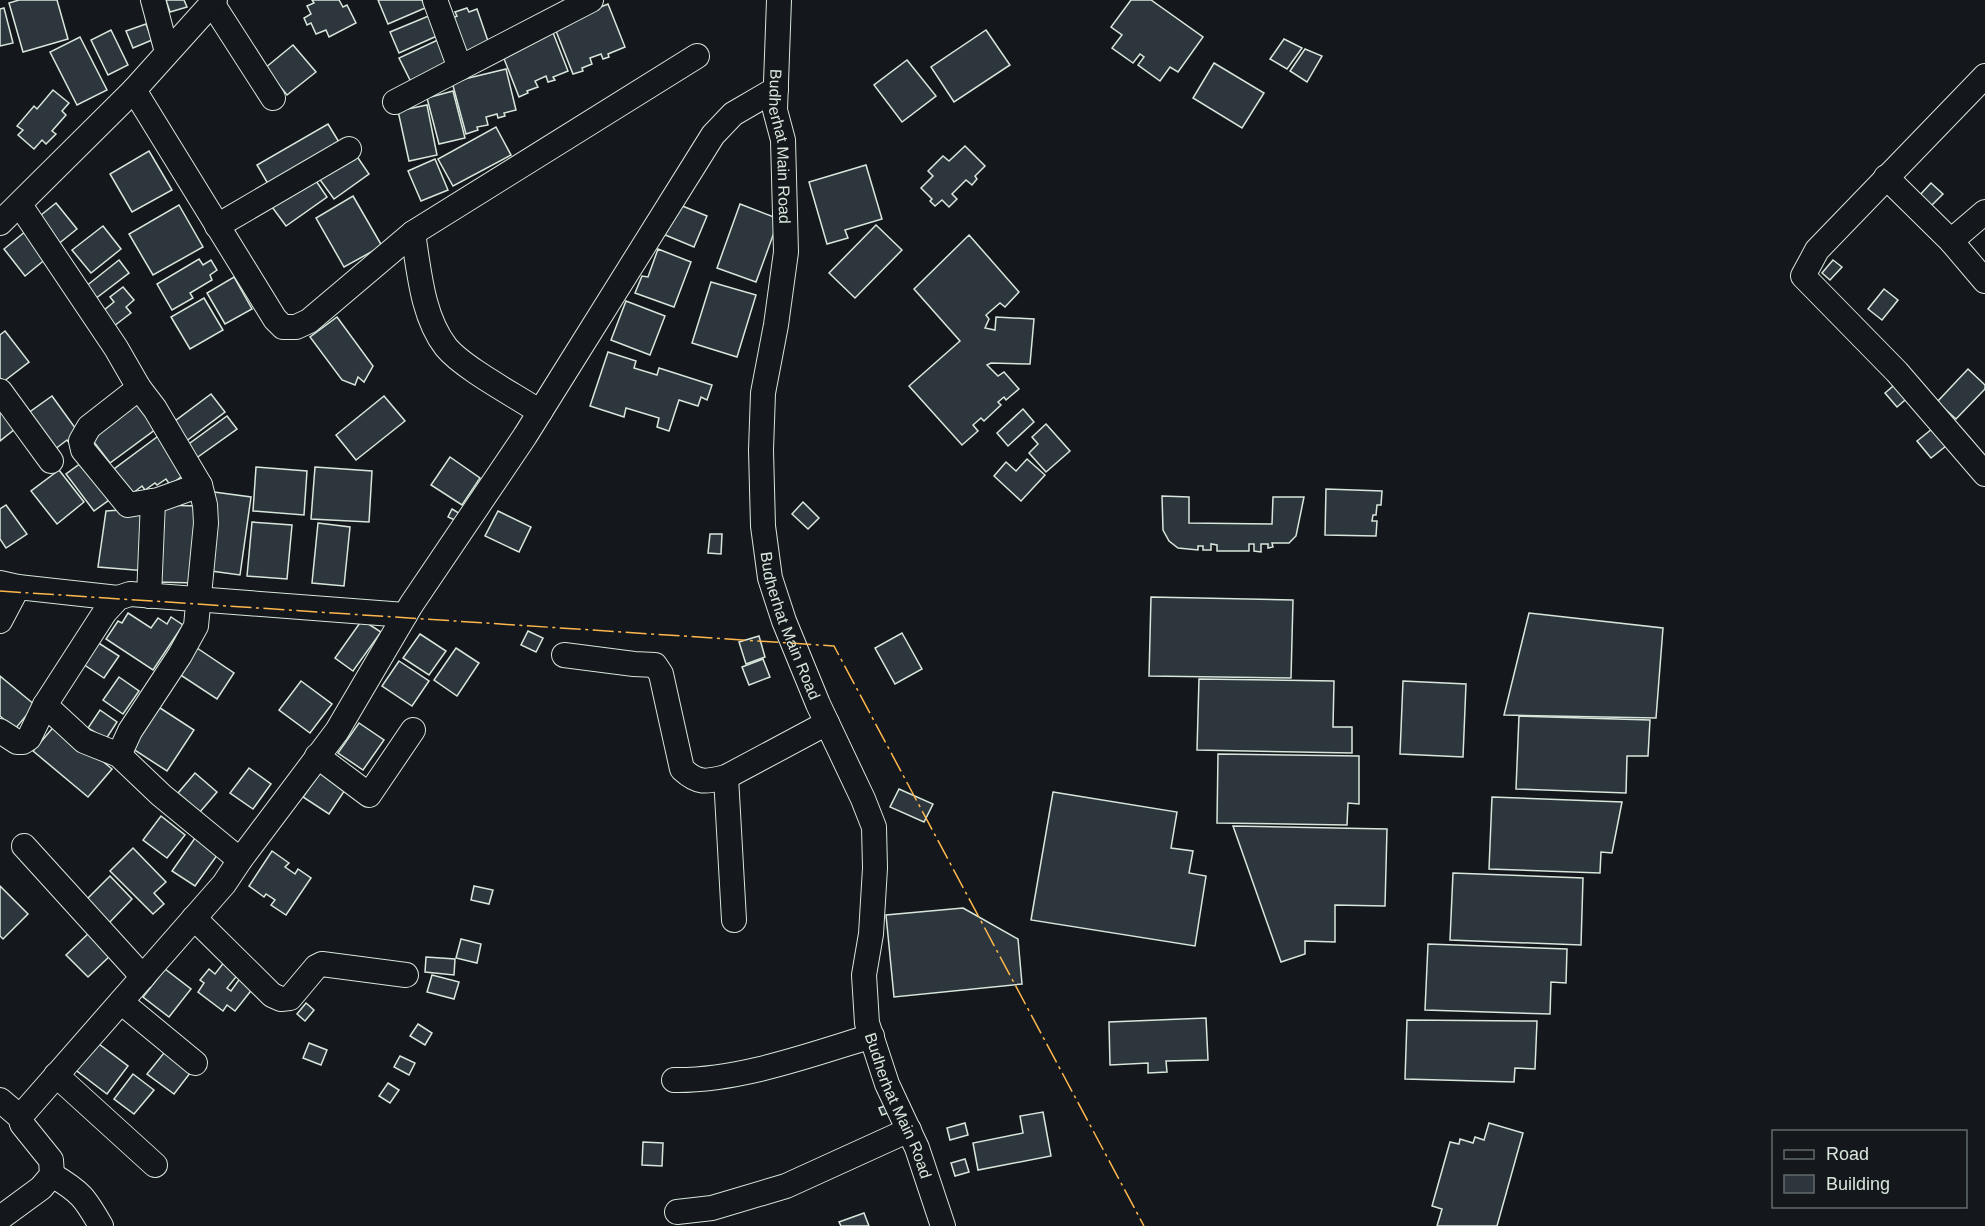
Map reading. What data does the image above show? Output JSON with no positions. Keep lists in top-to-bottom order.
{
  "streets": {
    "street": ["Budherhat Main Road"]
  },
  "legend": ["Road", "Building"]
}
